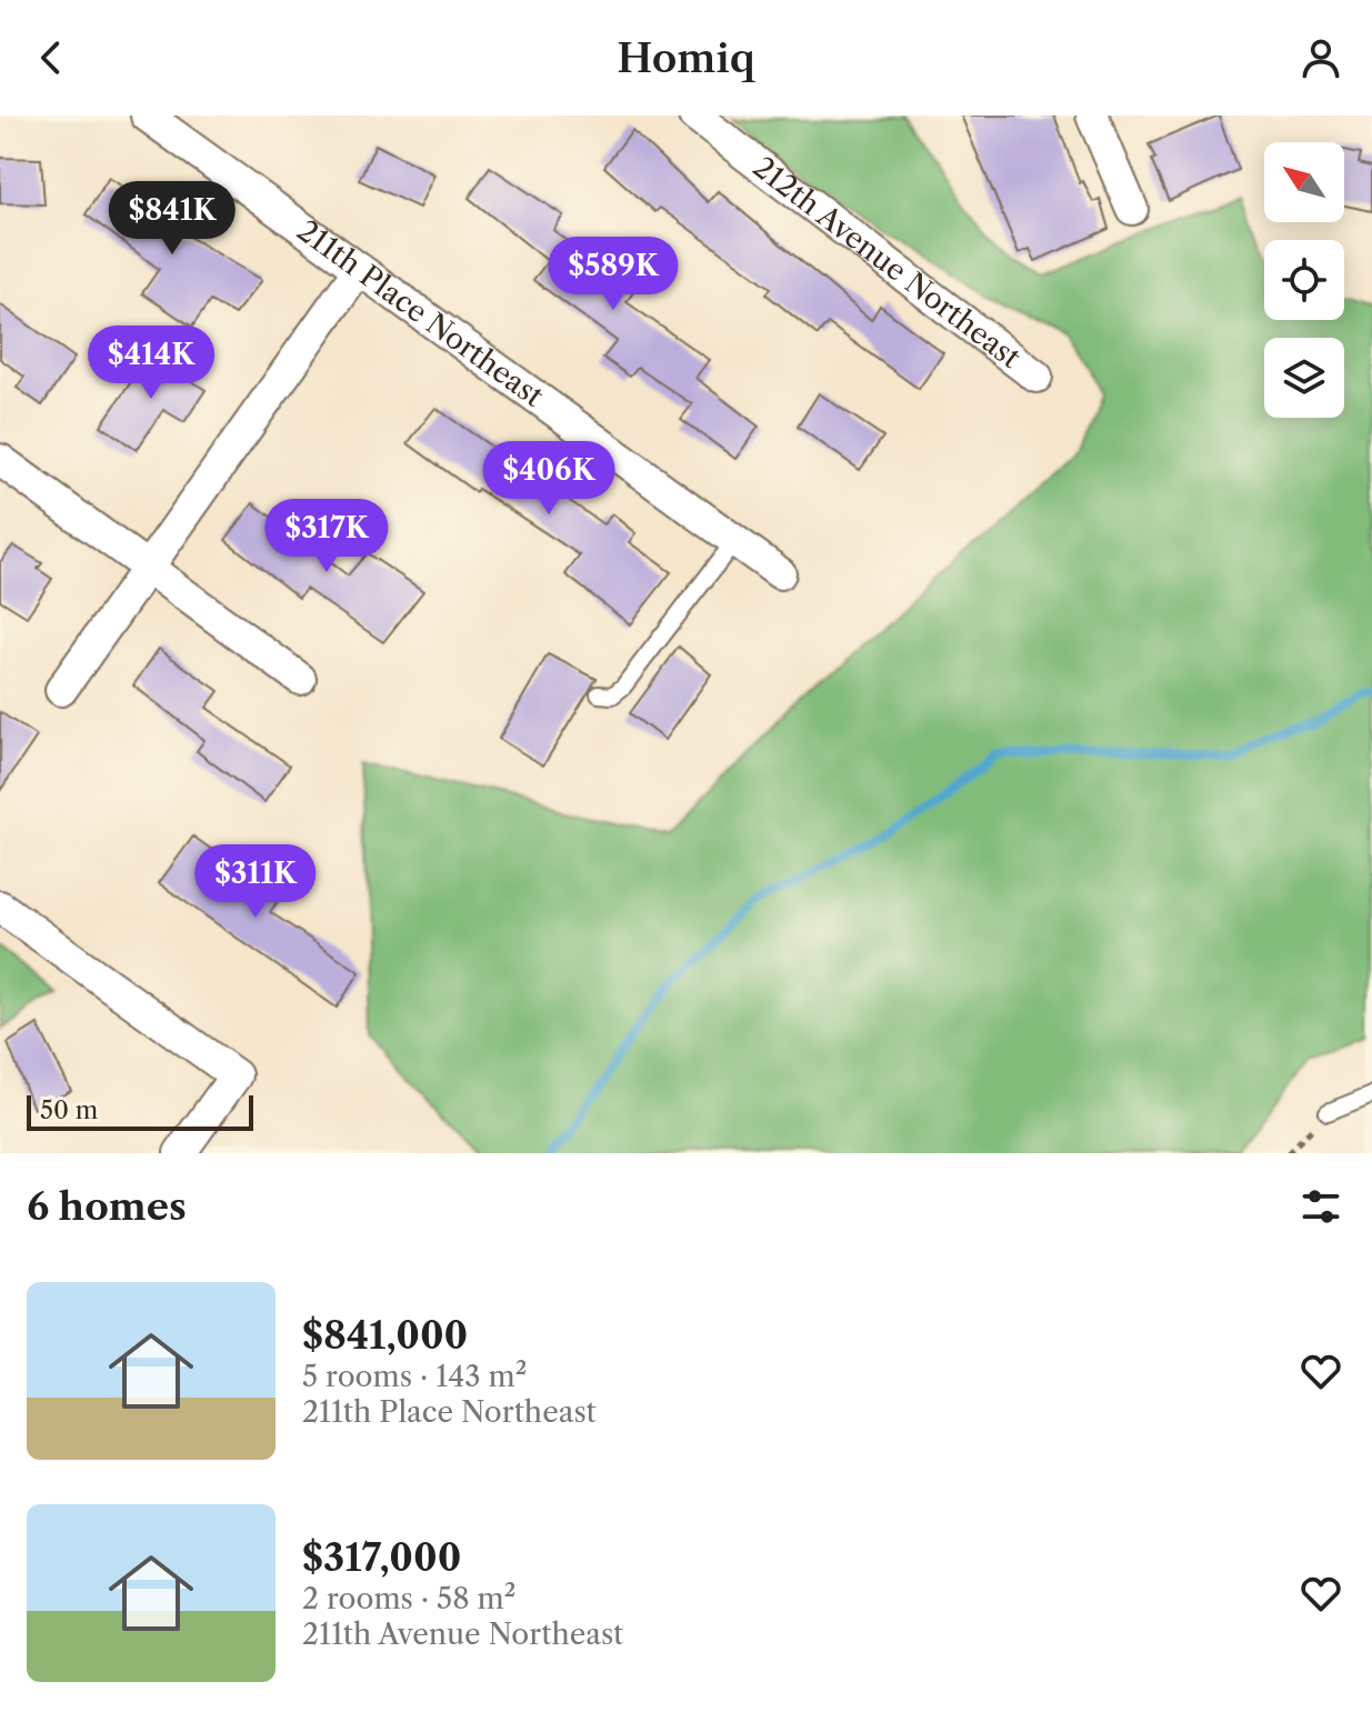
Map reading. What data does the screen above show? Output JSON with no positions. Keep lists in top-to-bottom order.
{
  "streets": {
    "street": ["212th Avenue Northeast", "211th Place Northeast"]
  },
  "scale_bar": "50 m",
  "north": "top left",
  "page": {
    "header": "Homiq",
    "price": [
      "$841K",
      "$589K",
      "$414K",
      "$406K",
      "$317K",
      "$311K"
    ],
    "scale": "50 m",
    "heading": "6 homes",
    "list": [
      {
        "name": "$841,000",
        "note": "5 rooms · 143 m² · 211th Place Northeast"
      },
      {
        "name": "$317,000",
        "note": "2 rooms · 58 m² · 211th Avenue Northeast"
      }
    ]
  }
}
